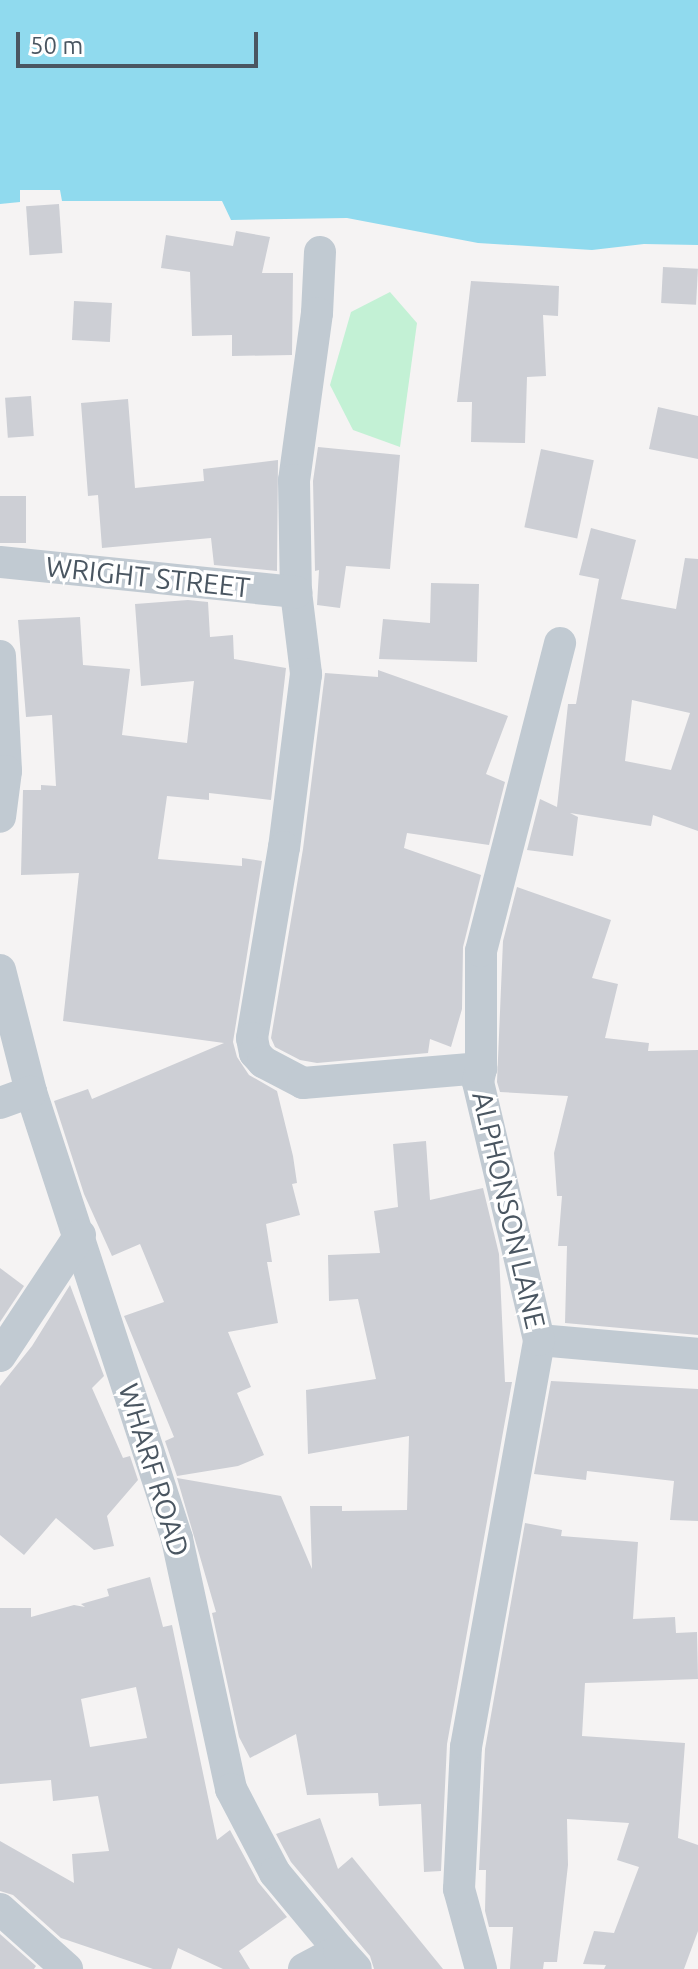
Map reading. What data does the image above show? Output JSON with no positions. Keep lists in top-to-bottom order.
{
  "streets": {
    "street": ["WRIGHT STREET", "ALPHONSON LANE", "WHARF ROAD"]
  },
  "scale_bar": "50 m"
}
